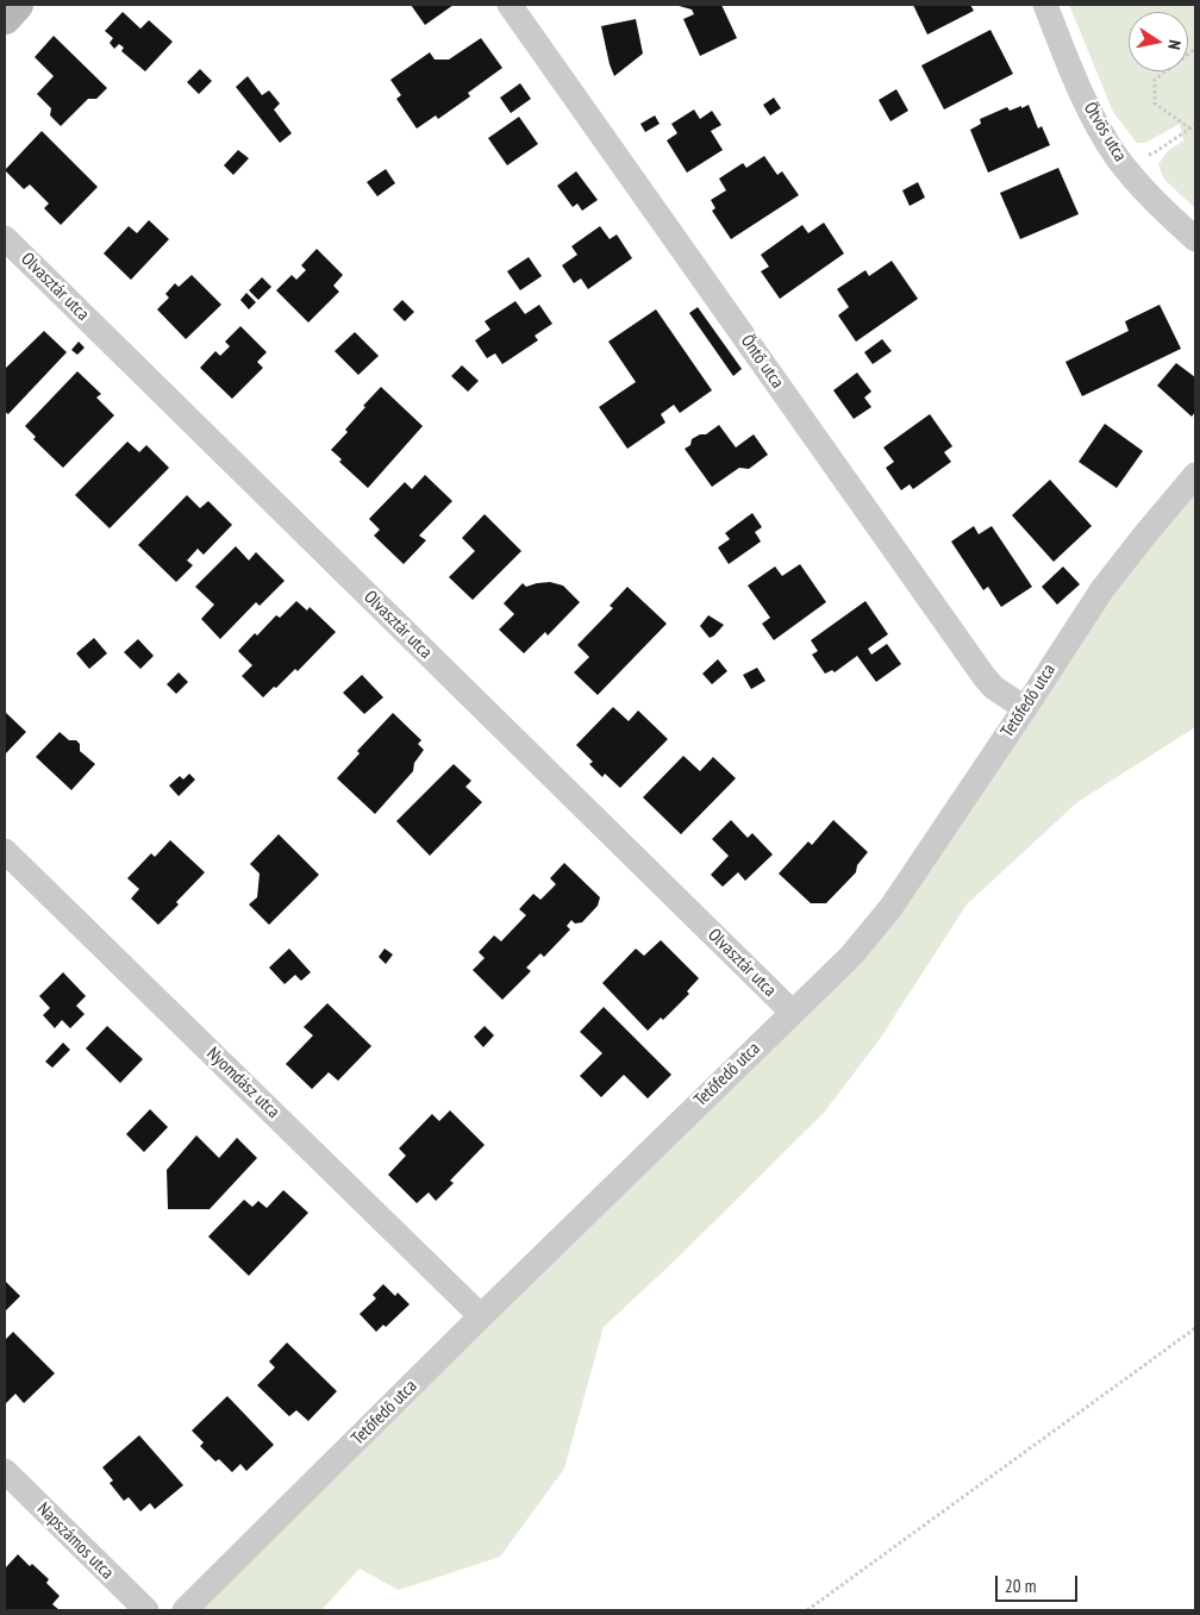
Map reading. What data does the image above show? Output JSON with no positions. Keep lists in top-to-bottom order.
{
  "streets": {
    "street": [
      "Ötvös utca",
      "Olvasztár utca",
      "Öntő utca",
      "Tetőfedő utca",
      "Nyomdász utca",
      "Napszámos utca"
    ]
  },
  "crossings": [
    ["Olvasztár utca", "Tetőfedő utca"],
    ["Öntő utca", "Tetőfedő utca"],
    ["Tetőfedő utca", "Nyomdász utca"]
  ],
  "scale_bar": "20 m",
  "north": "right"
}
